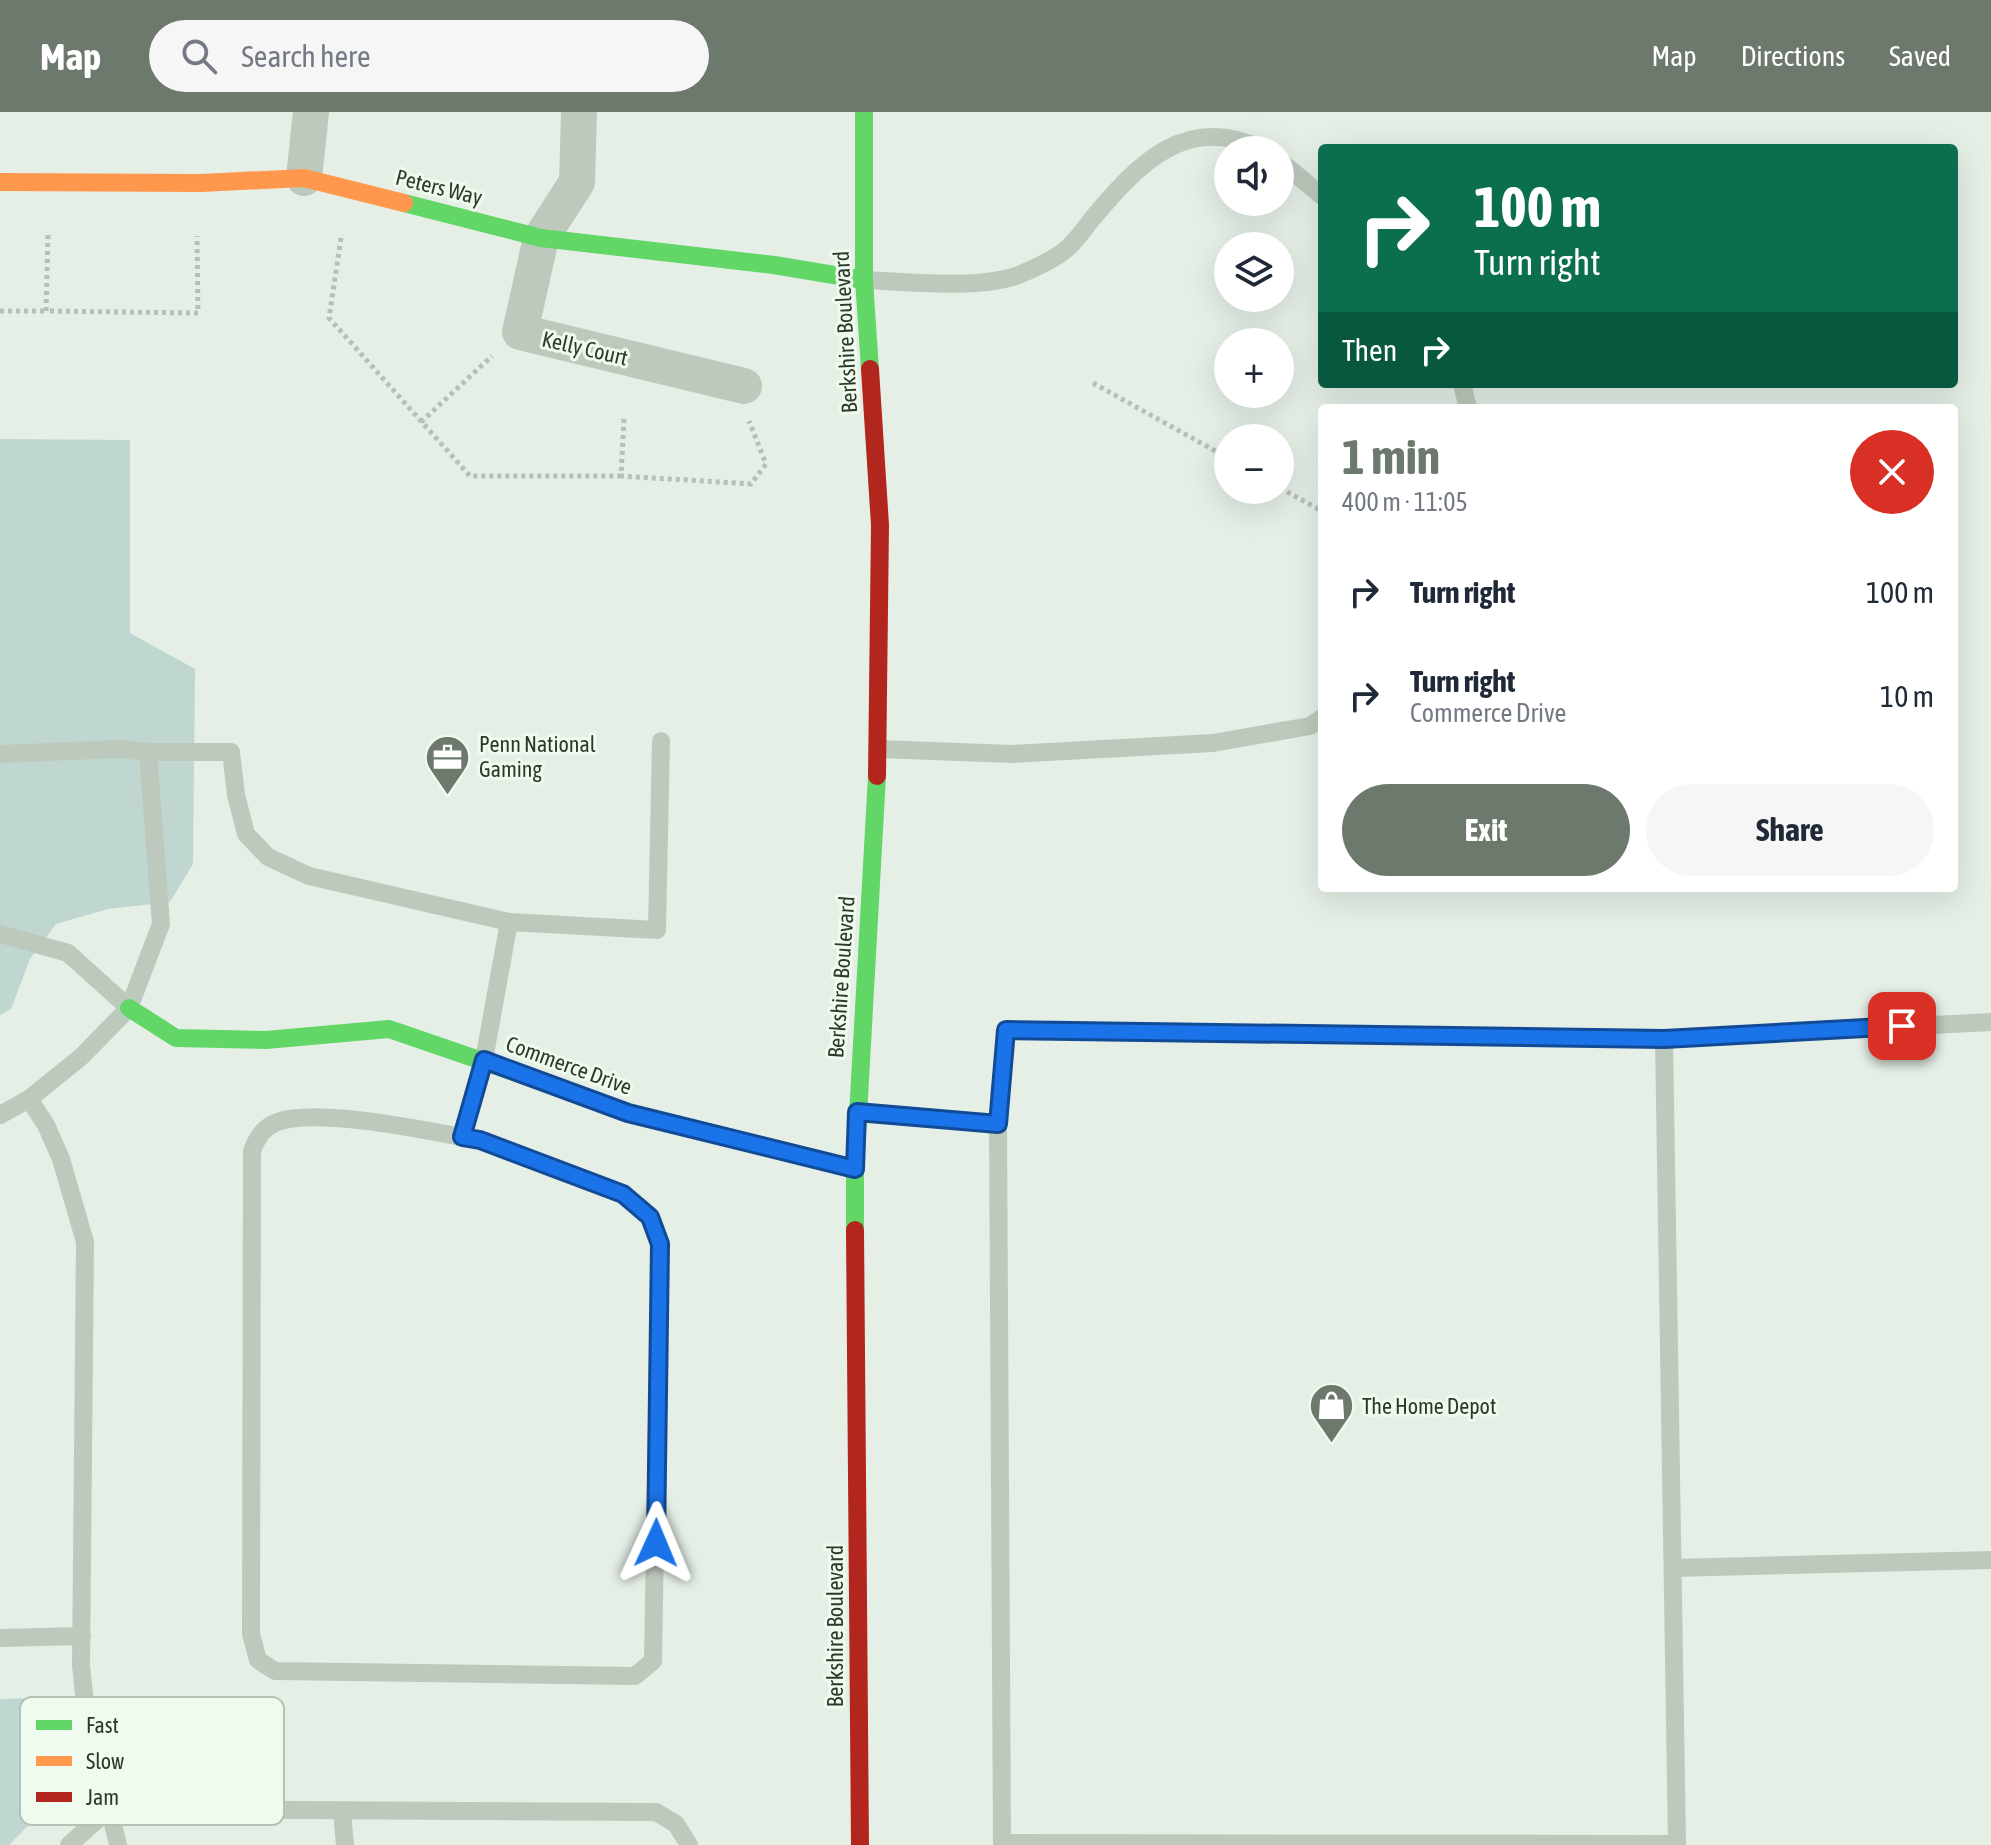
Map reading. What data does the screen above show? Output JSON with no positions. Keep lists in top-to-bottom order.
{
  "streets": {
    "main road": ["Peters Way", "Berkshire Boulevard", "Commerce Drive"],
    "street": ["Kelly Court"]
  },
  "crossings": [
    ["Peters Way", "Berkshire Boulevard"],
    ["Peters Way", "Kelly Court"],
    ["Berkshire Boulevard", "Commerce Drive"]
  ],
  "places": {
    "office": ["Penn National Gaming"],
    "shop": ["The Home Depot"]
  },
  "legend": ["Fast", "Slow", "Jam"],
  "page": {
    "header": "Map",
    "search": "Search here",
    "nav": ["Map", "Directions", "Saved"],
    "map_buttons": ["+", "−"],
    "turn": ["100 m", "Turn right"],
    "then": "Then",
    "heading": ["1 min", "400 m · 11:05"],
    "list": [
      {
        "name": "Turn right",
        "value": "100 m"
      },
      {
        "name": "Turn right",
        "note": "Commerce Drive",
        "value": "10 m"
      }
    ],
    "buttons": ["Exit", "Share"]
  }
}
